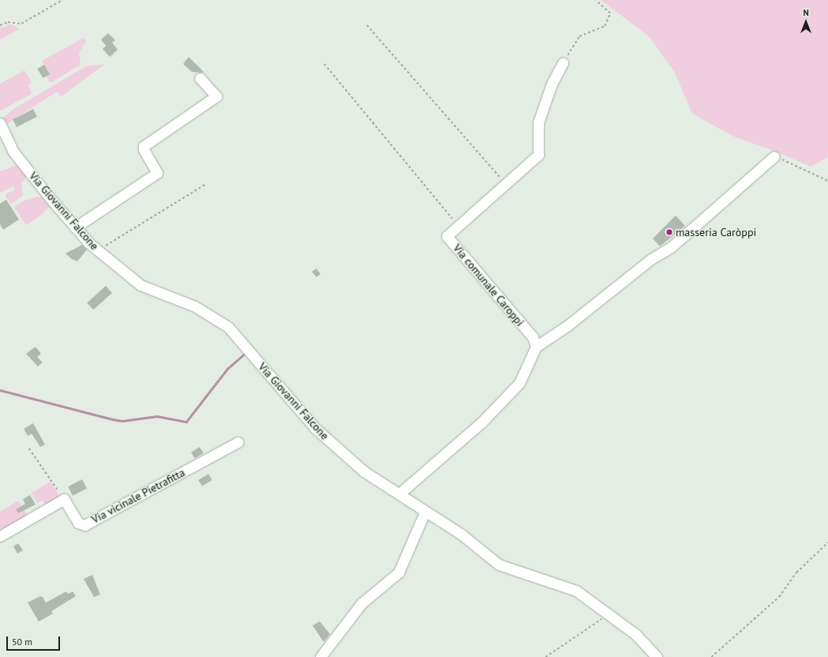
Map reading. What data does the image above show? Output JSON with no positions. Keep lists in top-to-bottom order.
{
  "streets": {
    "street": ["Via Giovanni Falcone", "Via comunale Caroppi", "Via vicinale Pietrafitta"]
  },
  "places": ["masseria Caròppi"],
  "scale_bar": "50 m",
  "north": "top"
}
